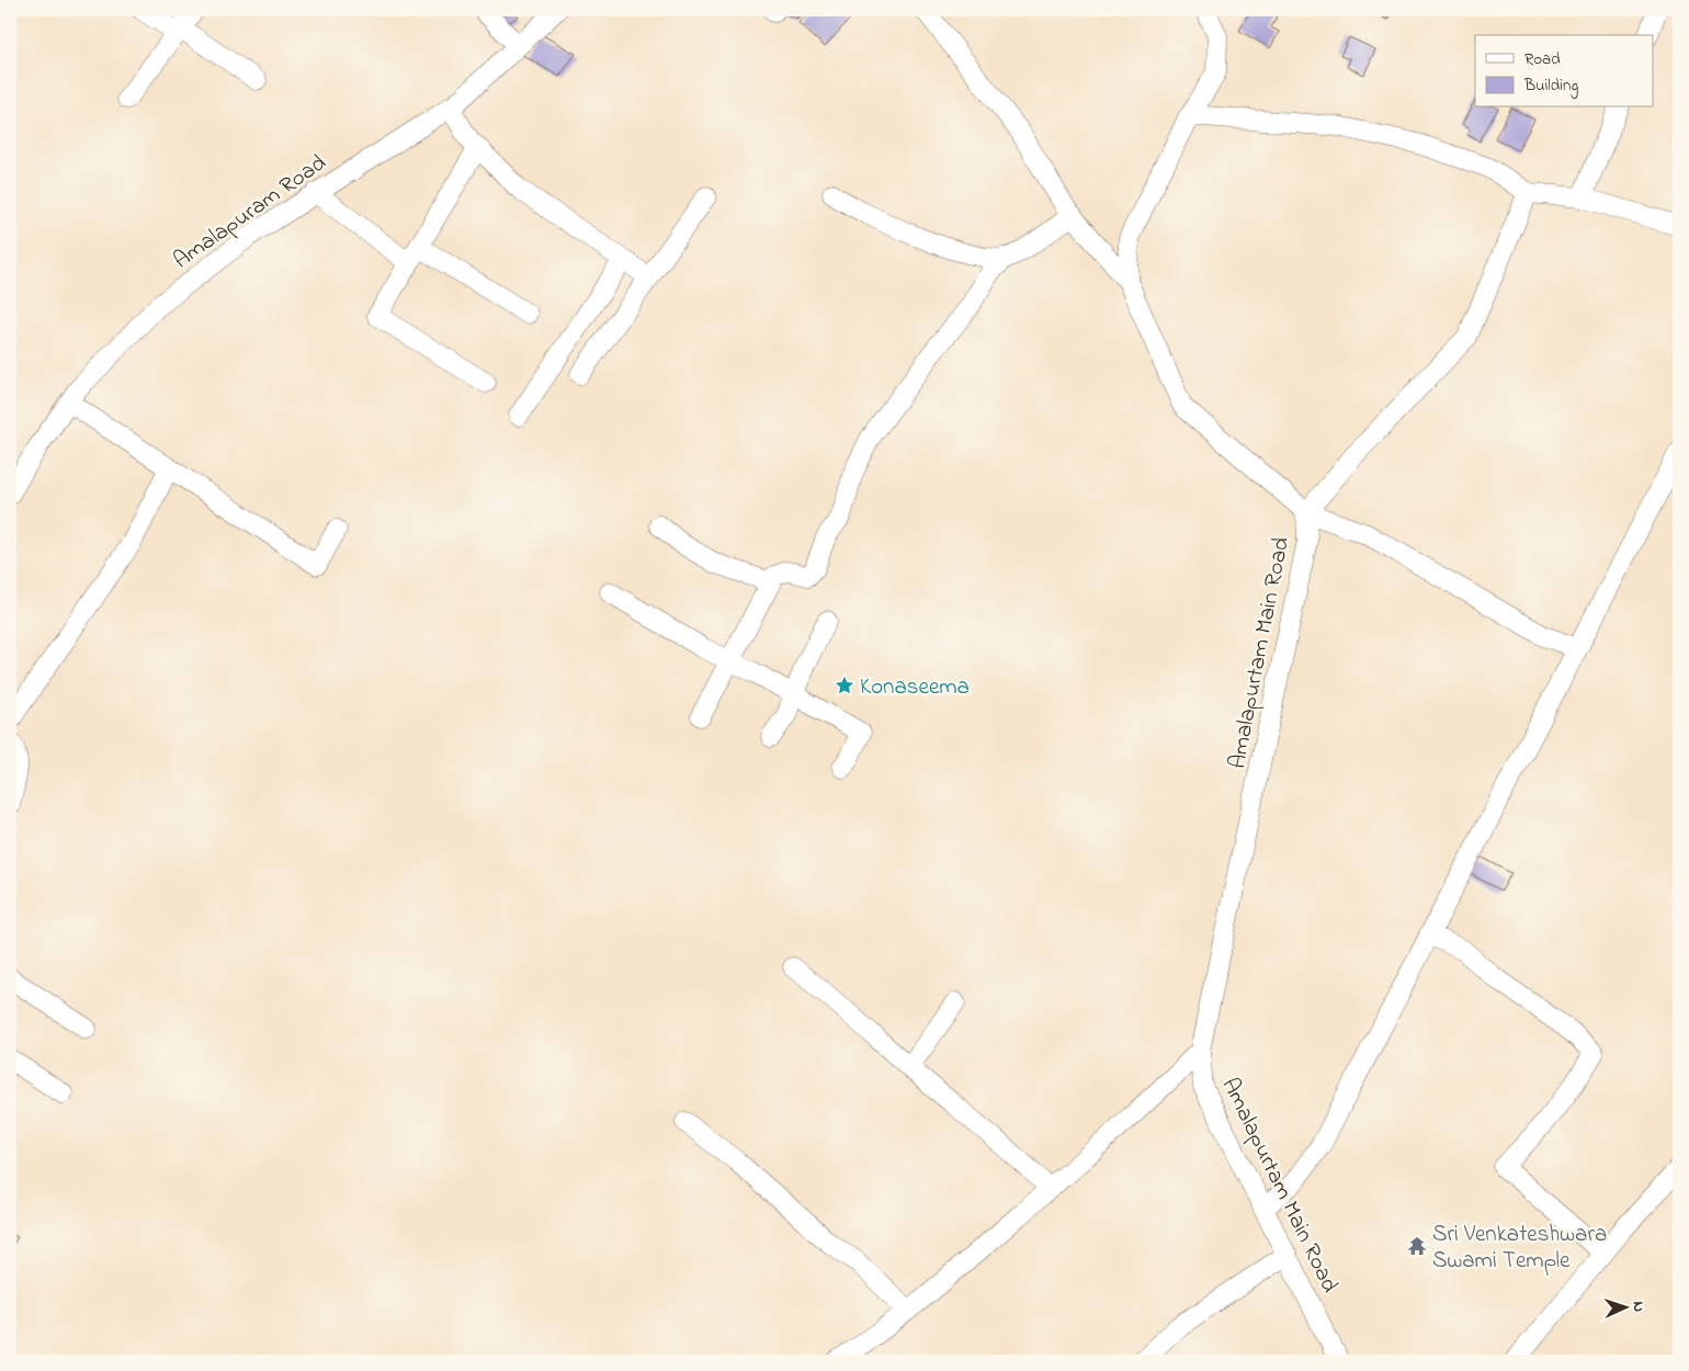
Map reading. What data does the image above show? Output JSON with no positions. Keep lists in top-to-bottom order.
{
  "streets": {
    "street": ["Amalapuram Road", "Amalapurtam Main Road"]
  },
  "places": {
    "place": ["Konaseema"],
    "temple": ["Sri Venkateshwara Swami Temple"]
  },
  "legend": ["Road", "Building"],
  "north": "right"
}
